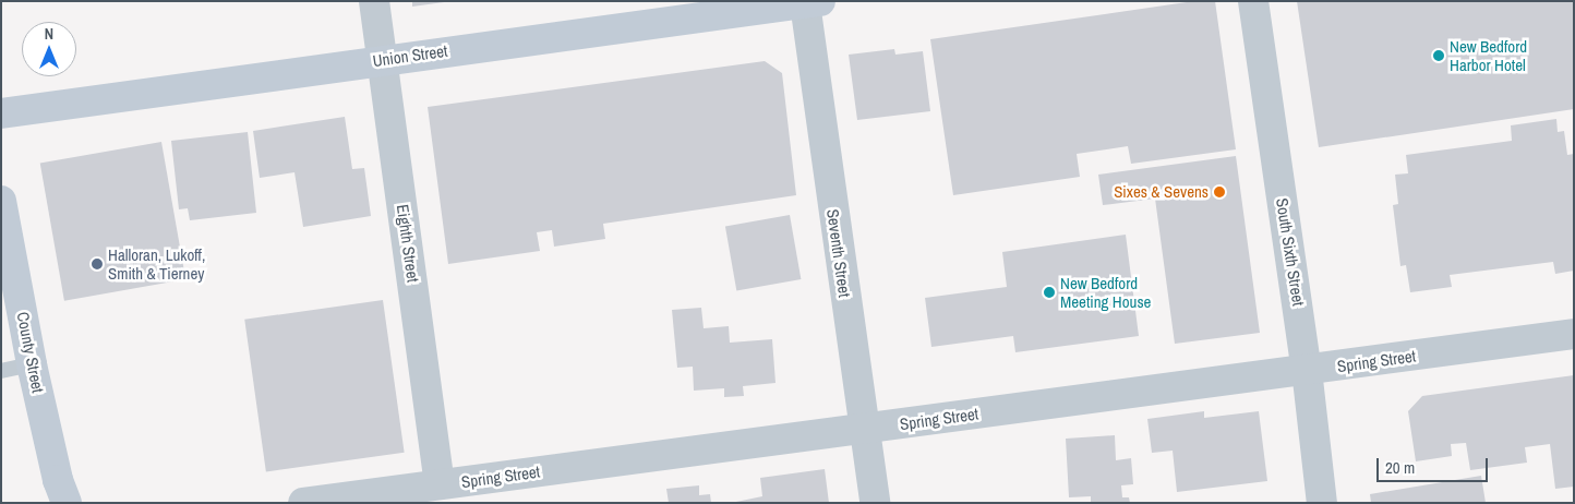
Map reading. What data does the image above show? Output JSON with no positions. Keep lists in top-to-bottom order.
{
  "streets": {
    "main road": ["Union Street", "County Street"],
    "street": [
      "Eighth Street",
      "South Sixth Street",
      "Seventh Street",
      "Spring Street"
    ]
  },
  "crossings": [
    ["Union Street", "Eighth Street"],
    ["Union Street", "Seventh Street"],
    ["Eighth Street", "Spring Street"],
    ["South Sixth Street", "Spring Street"],
    ["Seventh Street", "Spring Street"]
  ],
  "places": [
    "New Bedford Harbor Hotel",
    "Sixes & Sevens",
    "Halloran, Lukoff, Smith & Tierney",
    "New Bedford Meeting House"
  ],
  "scale_bar": "20 m",
  "north": "top"
}
